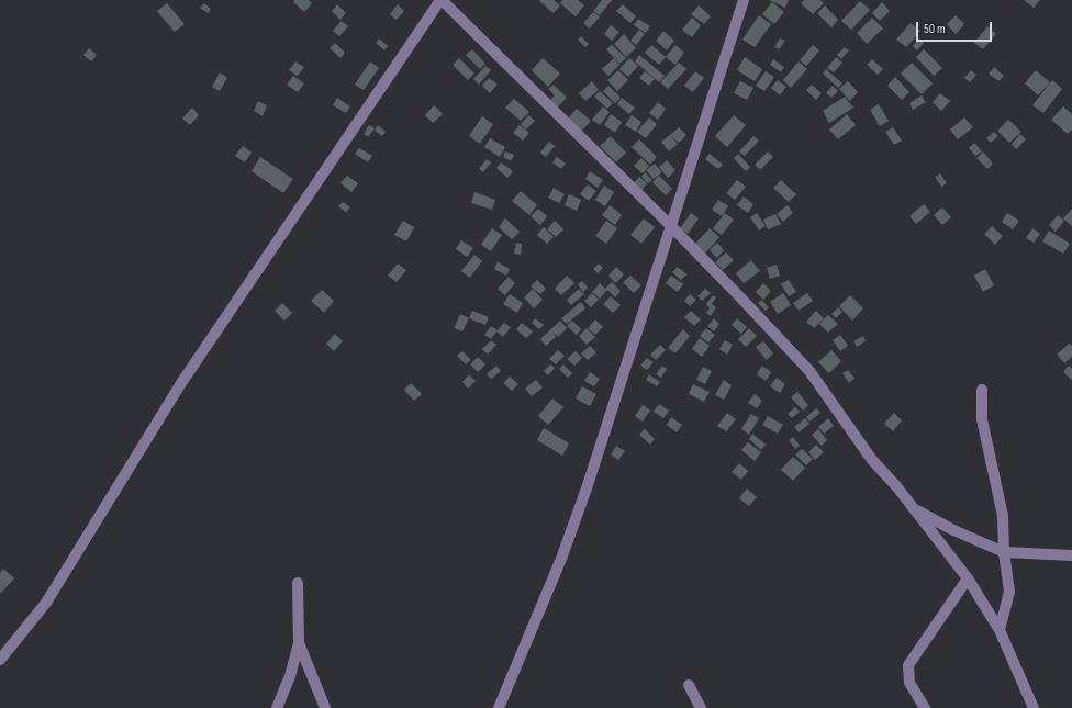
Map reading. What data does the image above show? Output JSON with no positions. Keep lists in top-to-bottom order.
{
  "scale_bar": "50 m"
}
